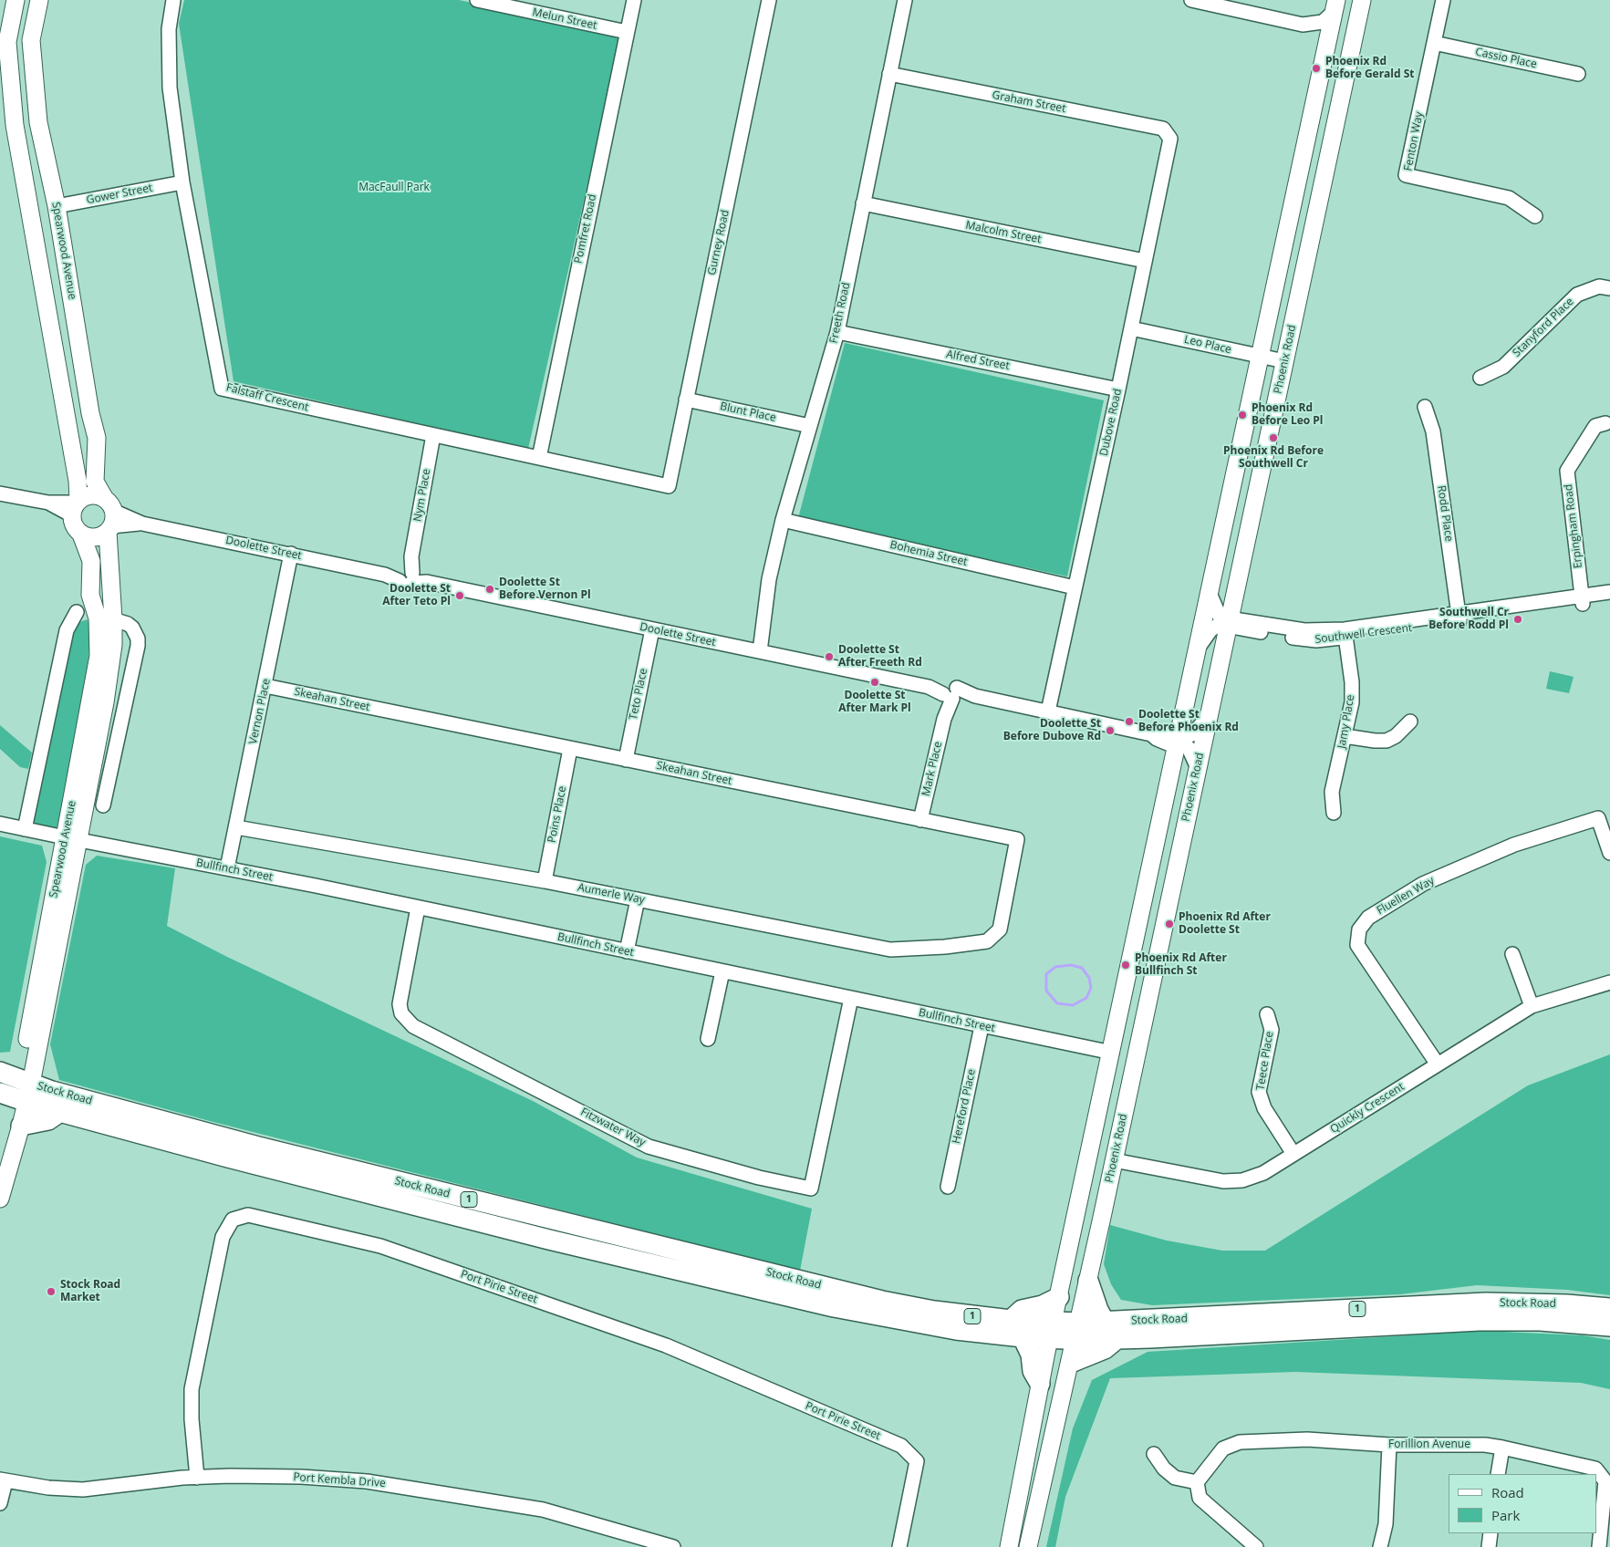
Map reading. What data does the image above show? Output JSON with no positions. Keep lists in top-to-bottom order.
{
  "streets": {
    "highway": ["Stock Road", "1"],
    "main road": ["Spearwood Avenue", "Phoenix Road"],
    "street": [
      "Melun Street",
      "Cassio Place",
      "Graham Street",
      "Fenton Way",
      "Gower Street",
      "Pomfret Road",
      "Malcolm Street",
      "Gurney Road",
      "Freeth Road",
      "Stanyford Place",
      "Leo Place",
      "Alfred Street",
      "Falstaff Crescent",
      "Blunt Place",
      "Dubove Road",
      "Nym Place",
      "Rodd Place",
      "Erpingham Road",
      "Doolette Street",
      "Bohemia Street",
      "Southwell Crescent",
      "Teto Place",
      "Skeahan Street",
      "Vernon Place",
      "Jamy Place",
      "Mark Place",
      "Poins Place",
      "Bullfinch Street",
      "Aumerle Way",
      "Fluellen Way",
      "Teece Place",
      "Hereford Place",
      "Quickly Crescent",
      "Fitzwater Way",
      "Port Pirie Street",
      "Forillion Avenue",
      "Port Kembla Drive"
    ]
  },
  "crossings": [
    ["Melun Street", "Pomfret Road"],
    ["Cassio Place", "Fenton Way"],
    ["Graham Street", "Freeth Road"],
    ["Graham Street", "Dubove Road"],
    ["Gower Street", "Spearwood Avenue"],
    ["Gower Street", "Falstaff Crescent"],
    ["Pomfret Road", "Falstaff Crescent"],
    ["Malcolm Street", "Freeth Road"],
    ["Malcolm Street", "Dubove Road"],
    ["Gurney Road", "Falstaff Crescent"],
    ["Gurney Road", "Blunt Place"],
    ["Spearwood Avenue", "Doolette Street"],
    ["Spearwood Avenue", "Bullfinch Street"],
    ["Spearwood Avenue", "Stock Road"],
    ["Freeth Road", "Alfred Street"],
    ["Freeth Road", "Blunt Place"],
    ["Freeth Road", "Doolette Street"],
    ["Freeth Road", "Bohemia Street"],
    ["Leo Place", "Phoenix Road"],
    ["Leo Place", "Dubove Road"],
    ["Phoenix Road", "Southwell Crescent"],
    ["Phoenix Road", "Stock Road"],
    ["Phoenix Road", "Quickly Crescent"],
    ["Alfred Street", "Dubove Road"],
    ["Falstaff Crescent", "Nym Place"],
    ["Dubove Road", "Doolette Street"],
    ["Dubove Road", "Bohemia Street"],
    ["Nym Place", "Doolette Street"],
    ["Rodd Place", "Southwell Crescent"],
    ["Erpingham Road", "Southwell Crescent"],
    ["Doolette Street", "Teto Place"],
    ["Doolette Street", "Vernon Place"],
    ["Doolette Street", "Mark Place"],
    ["Southwell Crescent", "Jamy Place"],
    ["Teto Place", "Skeahan Street"],
    ["Skeahan Street", "Vernon Place"],
    ["Skeahan Street", "Mark Place"],
    ["Skeahan Street", "Poins Place"],
    ["Skeahan Street", "Aumerle Way"],
    ["Vernon Place", "Bullfinch Street"],
    ["Vernon Place", "Aumerle Way"],
    ["Poins Place", "Aumerle Way"],
    ["Bullfinch Street", "Hereford Place"],
    ["Bullfinch Street", "Fitzwater Way"],
    ["Fluellen Way", "Quickly Crescent"],
    ["Teece Place", "Quickly Crescent"],
    ["Port Pirie Street", "Port Kembla Drive"]
  ],
  "parks": ["MacFaull Park"],
  "places": [
    "Phoenix Rd Before Gerald St",
    "Phoenix Rd Before Leo Pl",
    "Phoenix Rd Before Southwell Cr",
    "Doolette St Before Vernon Pl",
    "Doolette St After Teto Pl",
    "Southwell Cr Before Rodd Pl",
    "Doolette St After Freeth Rd",
    "Doolette St After Mark Pl",
    "Doolette St Before Phoenix Rd",
    "Doolette St Before Dubove Rd",
    "Phoenix Rd After Doolette St",
    "Phoenix Rd After Bullfinch St",
    "Stock Road Market"
  ],
  "legend": ["Road", "Park"]
}
